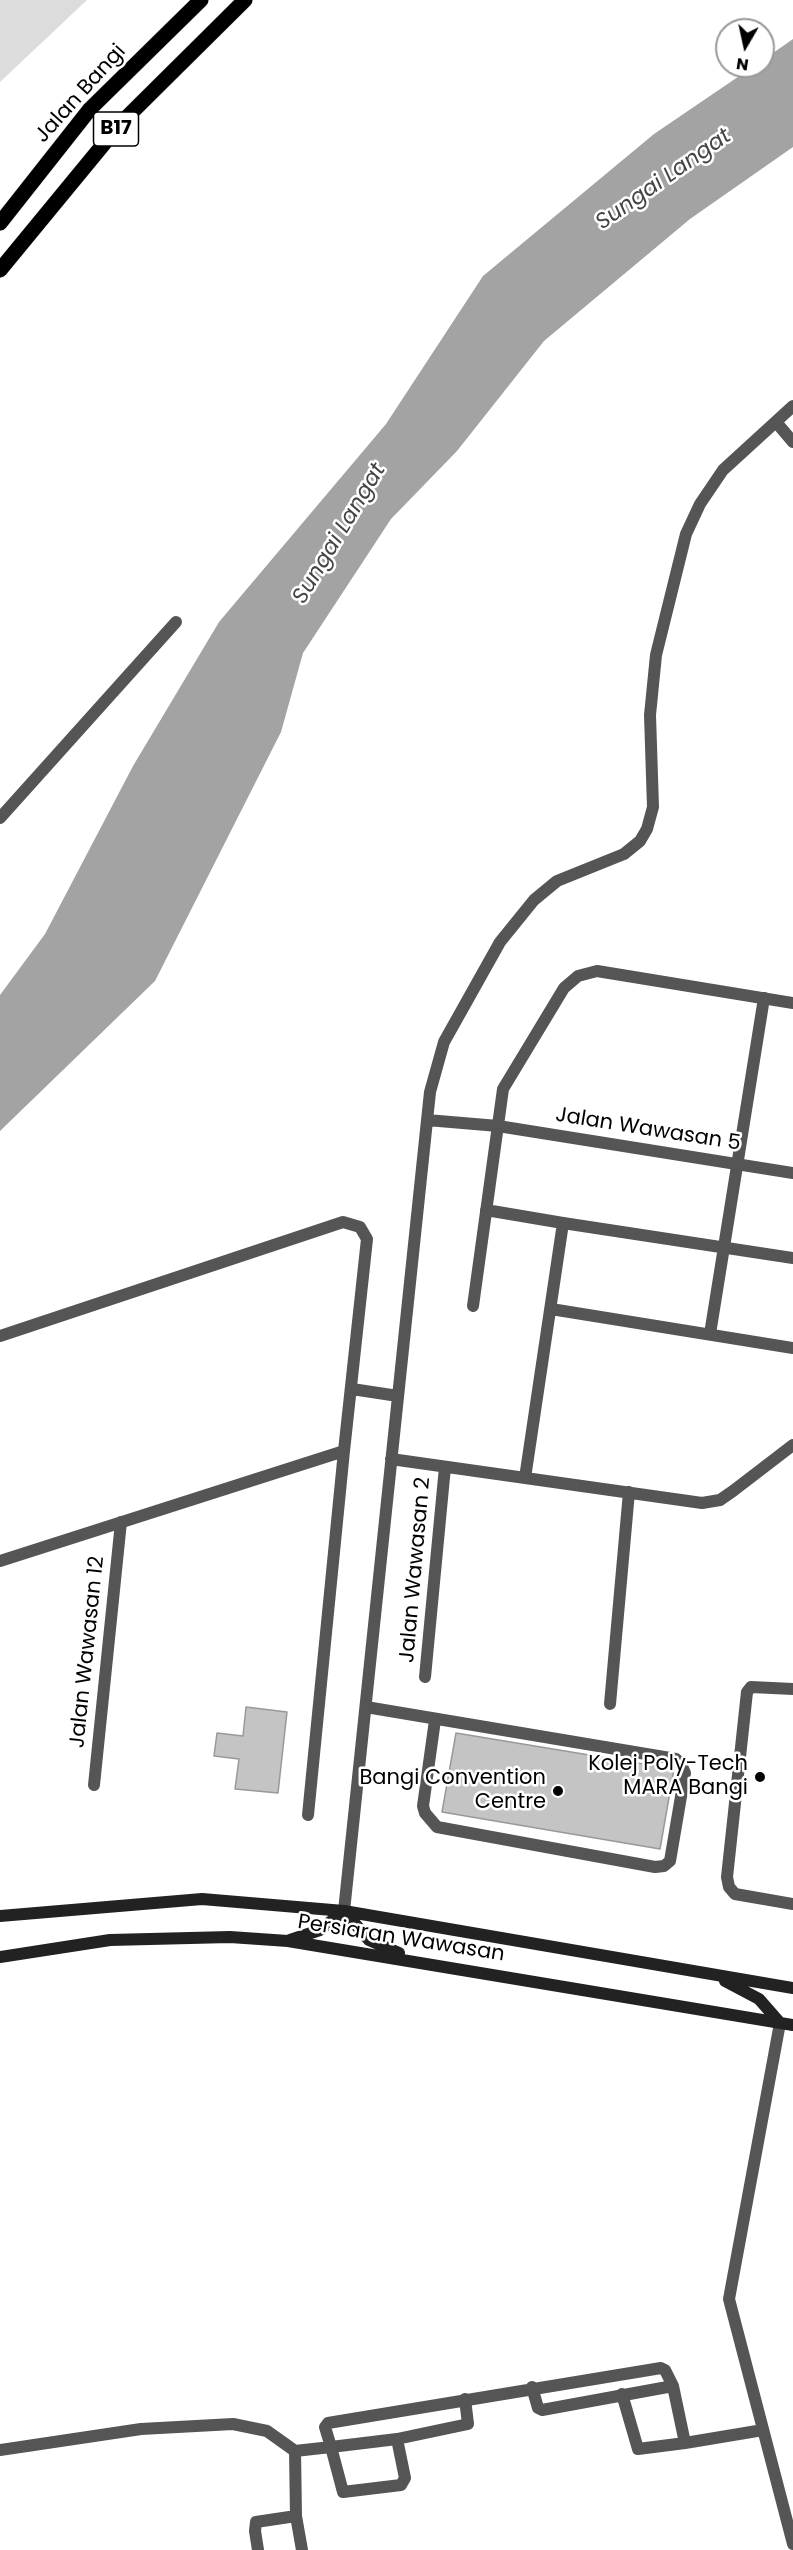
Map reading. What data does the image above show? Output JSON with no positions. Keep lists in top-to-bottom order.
{
  "streets": {
    "main road": ["Jalan Bangi", "B17", "Persiaran Wawasan"],
    "street": ["Jalan Wawasan 5", "Jalan Wawasan 2", "Jalan Wawasan 12"]
  },
  "water": ["Sungai Langat"],
  "places": ["Kolej Poly-Tech MARA Bangi", "Bangi Convention Centre"],
  "north": "bottom"
}
